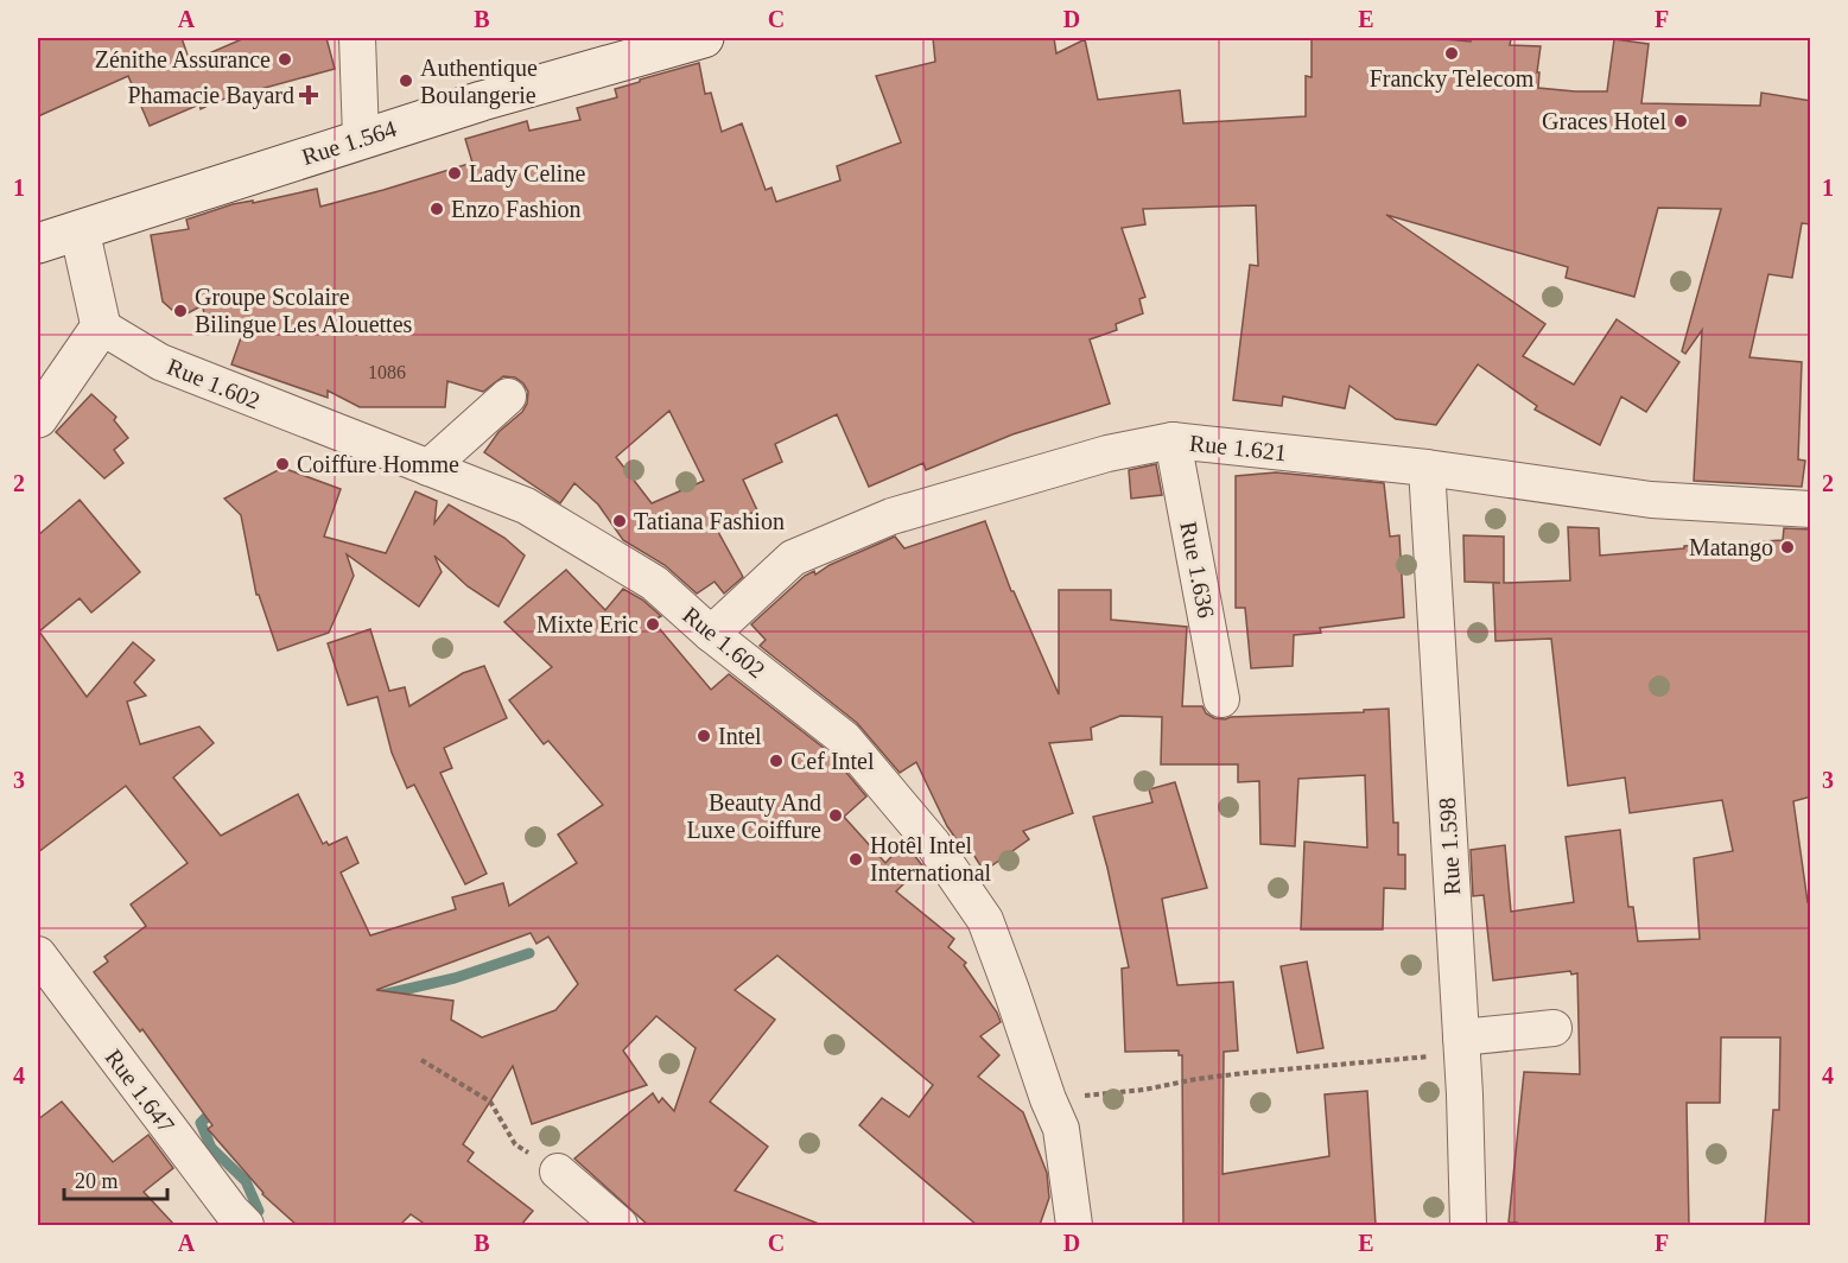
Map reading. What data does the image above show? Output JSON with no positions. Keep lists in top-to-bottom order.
{
  "streets": {
    "main road": ["Rue 1.564"],
    "street": [
      "Rue 1.602",
      "Rue 1.621",
      "Rue 1.636",
      "Rue 1.598",
      "Rue 1.647"
    ]
  },
  "crossings": [
    ["Rue 1.602", "Rue 1.621"],
    ["Rue 1.621", "Rue 1.636"],
    ["Rue 1.621", "Rue 1.598"]
  ],
  "places": {
    "other": [
      "Francky Telecom",
      "Zénithe Assurance",
      "Authentique Boulangerie",
      "Graces Hotel",
      "Lady Celine",
      "Enzo Fashion",
      "Groupe Scolaire Bilingue Les Alouettes",
      "Coiffure Homme",
      "Tatiana Fashion",
      "Matango",
      "Mixte Eric",
      "Intel",
      "Cef Intel",
      "Beauty And Luxe Coiffure",
      "Hotêl Intel International"
    ],
    "health": ["Phamacie Bayard"]
  },
  "house_numbers": ["1086"],
  "scale_bar": "20 m",
  "grid": {
    "columns": [
      "A",
      "B",
      "C",
      "D",
      "E",
      "F"
    ],
    "rows": [
      "1",
      "2",
      "3",
      "4"
    ]
  }
}
